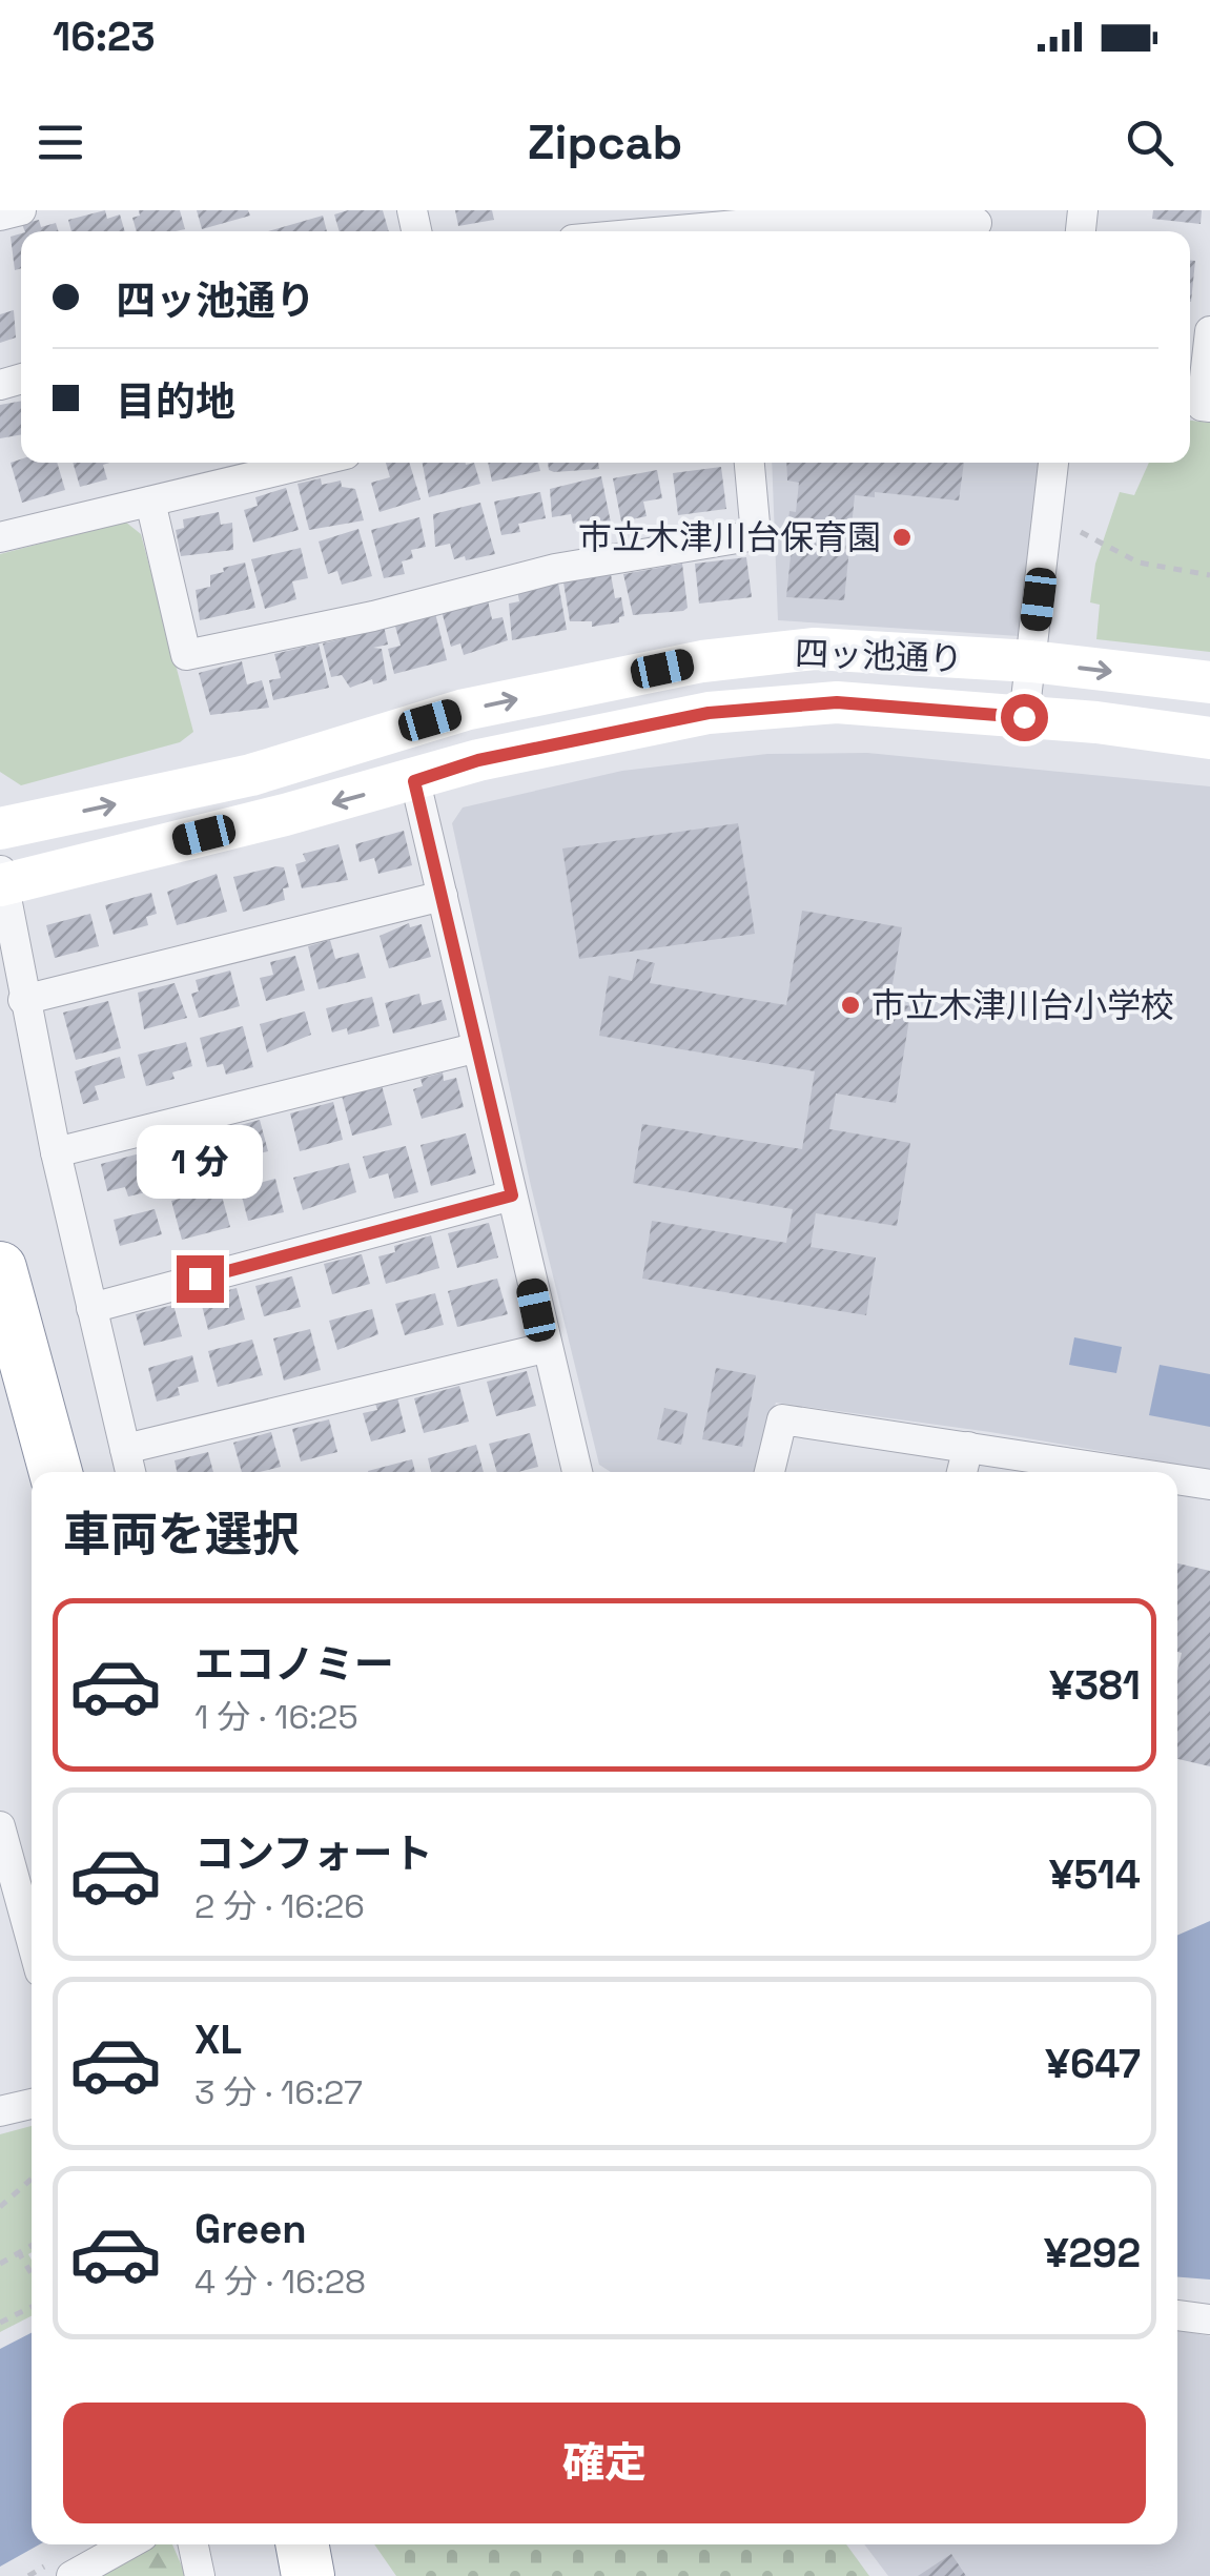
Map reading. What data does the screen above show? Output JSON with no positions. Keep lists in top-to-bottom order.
{
  "streets": {
    "main road": ["四ッ池通り"]
  },
  "places": ["市立木津川台保育園", "市立木津川台小学校"],
  "page": {
    "status": "16:23",
    "header": "Zipcab",
    "banner": ["四ッ池通り", "目的地"],
    "bubble": "1 分",
    "heading": "車両を選択",
    "list": [
      {
        "name": "エコノミー",
        "note": "1 分 · 16:25",
        "value": "¥381"
      },
      {
        "name": "コンフォート",
        "note": "2 分 · 16:26",
        "value": "¥514"
      },
      {
        "name": "XL",
        "note": "3 分 · 16:27",
        "value": "¥647"
      },
      {
        "name": "Green",
        "note": "4 分 · 16:28",
        "value": "¥292"
      }
    ],
    "buttons": "確定"
  }
}
